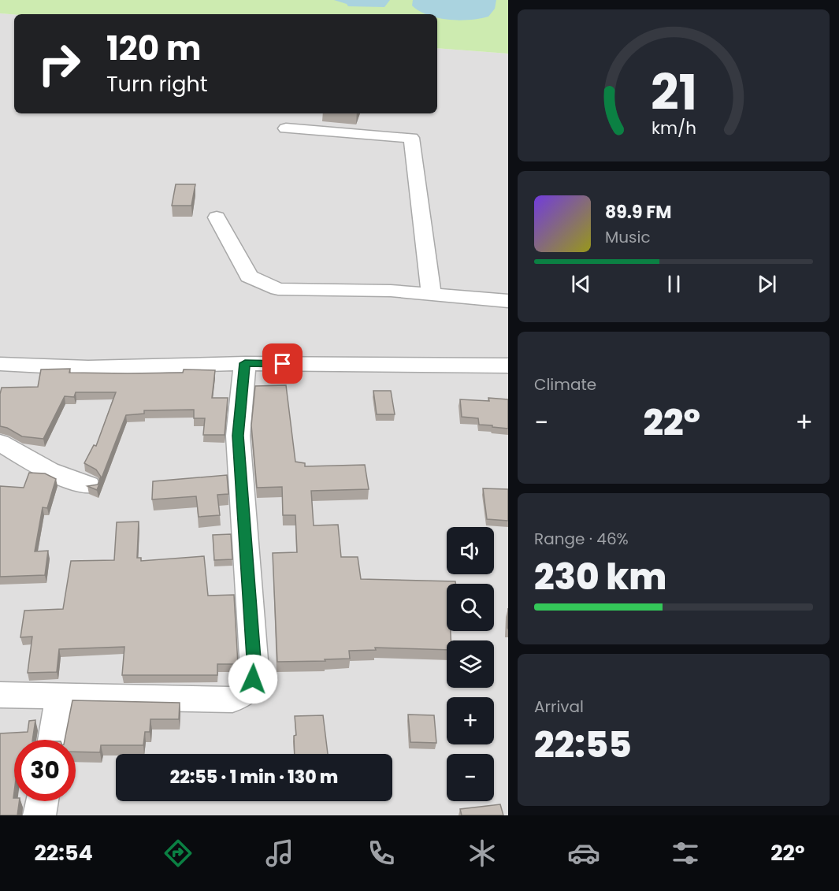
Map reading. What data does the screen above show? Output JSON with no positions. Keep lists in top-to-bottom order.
{
  "page": {
    "turn": ["120 m", "Turn right"],
    "song": ["89.9 FM", "Music"],
    "tile": [
      "Climate",
      ["Range · 46%", "230 km"],
      ["Arrival", "22:55"]
    ],
    "heat": ["−", "22°", "+"],
    "map_buttons": ["+", "−"],
    "limit": "30",
    "trip": "22:55 · 1 min · 130 m",
    "tabs": ["22:54", "22°"],
    "gauge": ["21", "km/h"]
  }
}
